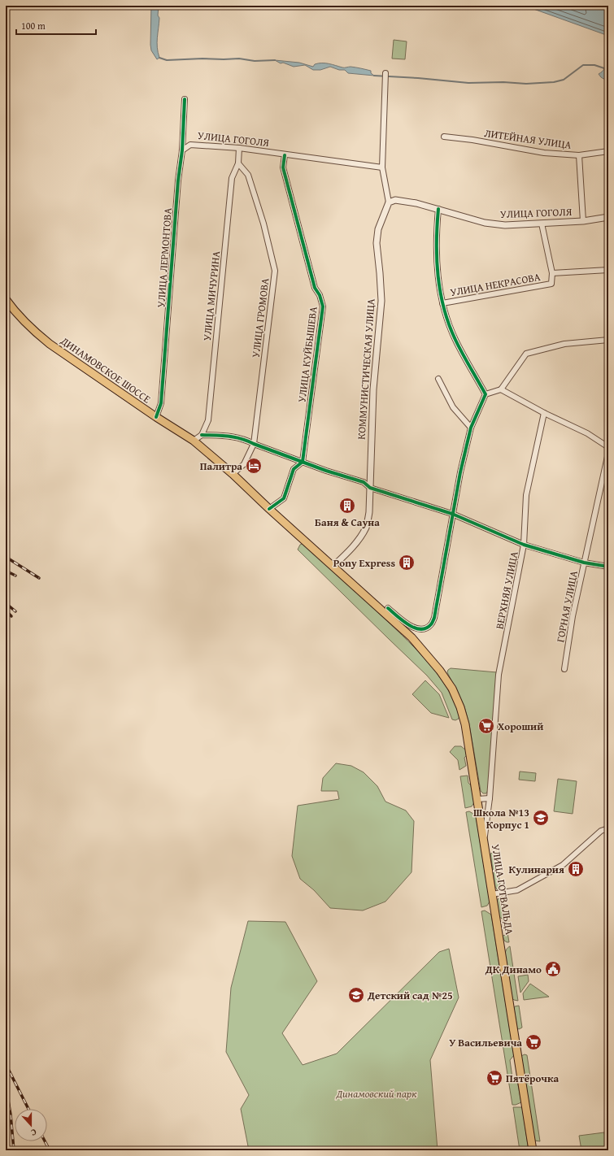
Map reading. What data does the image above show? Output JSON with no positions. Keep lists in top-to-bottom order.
{
  "streets": {
    "main road": ["ДИНАМОВСКОЕ ШОССЕ", "УЛИЦА ГОТВАЛЬДА"],
    "street": [
      "УЛИЦА ГОГОЛЯ",
      "ЛИТЕЙНАЯ УЛИЦА",
      "УЛИЦА ЛЕРМОНТОВА",
      "УЛИЦА НЕКРАСОВА",
      "УЛИЦА МИЧУРИНА",
      "УЛИЦА ГРОМОВА",
      "УЛИЦА КУЙБЫШЕВА",
      "КОММУНИСТИЧЕСКАЯ УЛИЦА",
      "ВЕРХНЯЯ УЛИЦА",
      "ГОРНАЯ УЛИЦА"
    ]
  },
  "crossings": [
    ["УЛИЦА ГОГОЛЯ", "УЛИЦА ЛЕРМОНТОВА"],
    ["УЛИЦА ГОГОЛЯ", "УЛИЦА МИЧУРИНА"],
    ["УЛИЦА ГОГОЛЯ", "УЛИЦА КУЙБЫШЕВА"],
    ["УЛИЦА ГОГОЛЯ", "КОММУНИСТИЧЕСКАЯ УЛИЦА"],
    ["УЛИЦА ЛЕРМОНТОВА", "ДИНАМОВСКОЕ ШОССЕ"],
    ["УЛИЦА МИЧУРИНА", "УЛИЦА ГРОМОВА"],
    ["УЛИЦА ГРОМОВА", "ДИНАМОВСКОЕ ШОССЕ"],
    ["КОММУНИСТИЧЕСКАЯ УЛИЦА", "ДИНАМОВСКОЕ ШОССЕ"],
    ["КОММУНИСТИЧЕСКАЯ УЛИЦА", "УЛИЦА ГОТВАЛЬДА"],
    ["ДИНАМОВСКОЕ ШОССЕ", "УЛИЦА ГОТВАЛЬДА"],
    ["ВЕРХНЯЯ УЛИЦА", "УЛИЦА ГОТВАЛЬДА"]
  ],
  "parks": ["Динамовский парк"],
  "places": {
    "hotel": ["Палитра"],
    "building": ["Баня & Сауна", "Pony Express", "Кулинария"],
    "supermarket": ["Хороший", "У Васильевича", "Пятёрочка"],
    "school or university": ["Школа №13 Корпус 1", "Детский сад №25"],
    "public building": ["ДК Динамо"]
  },
  "scale_bar": "100 m",
  "north": "bottom"
}
